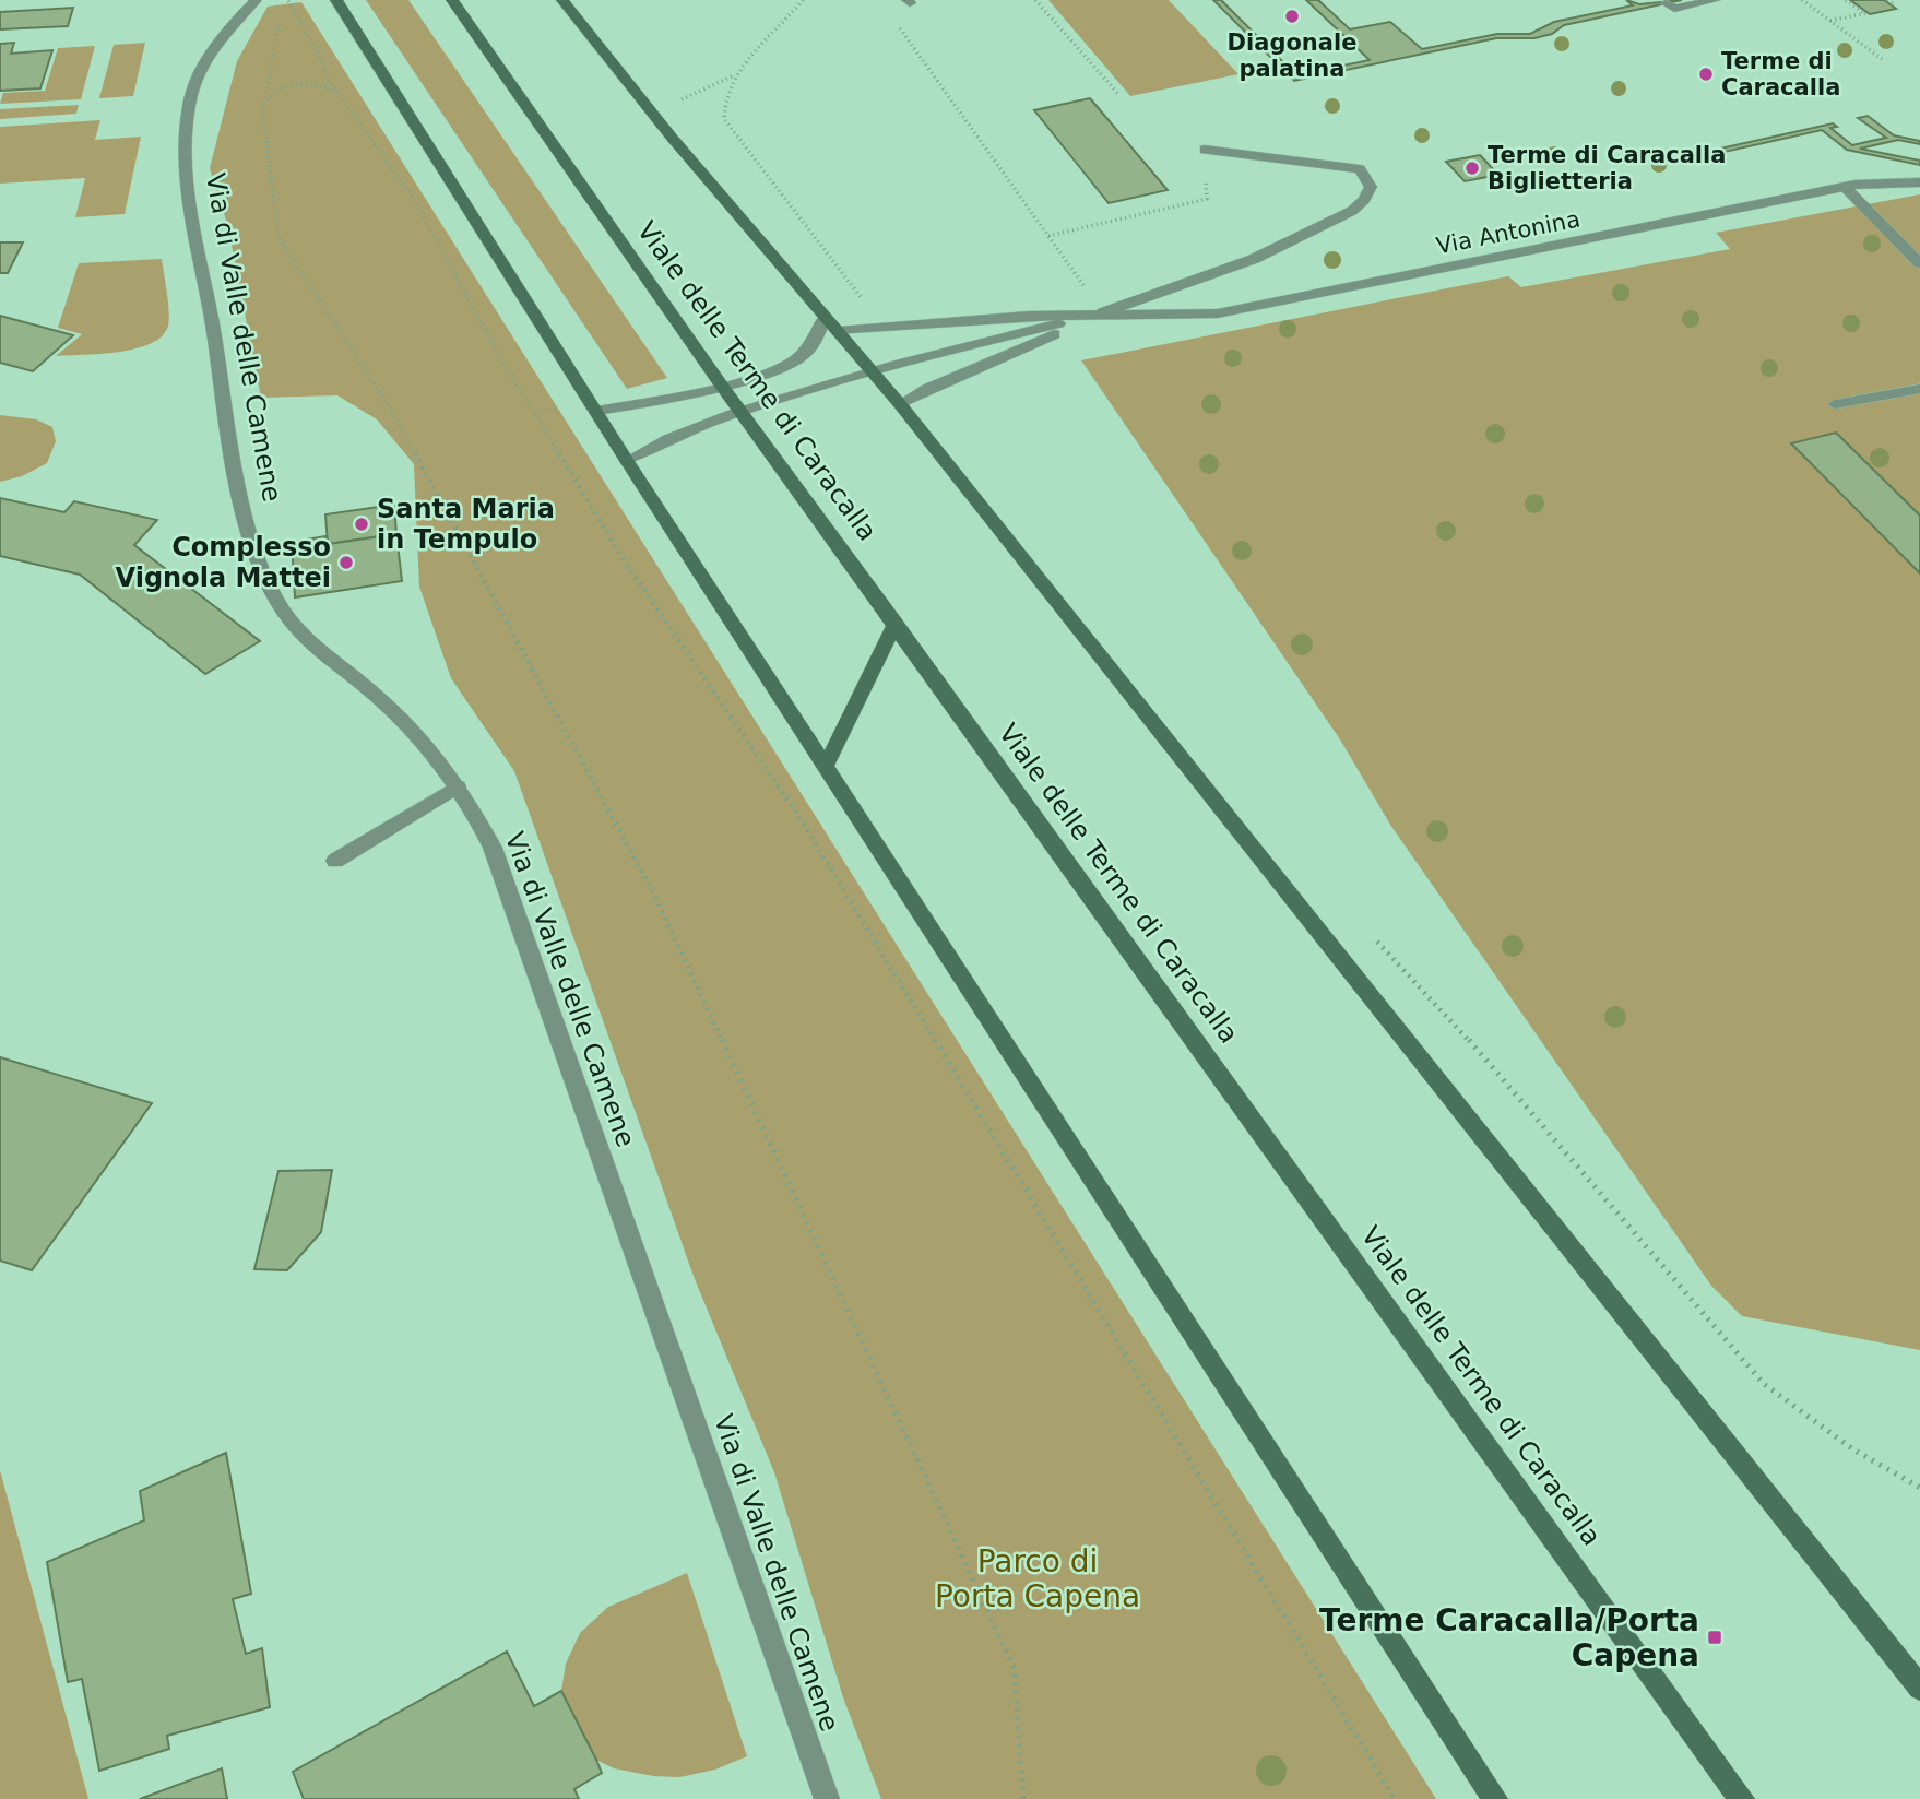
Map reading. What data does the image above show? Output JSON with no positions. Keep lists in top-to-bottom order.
{
  "streets": {
    "main road": ["Viale delle Terme di Caracalla"],
    "street": ["Via Antonina", "Via di Valle delle Camene"]
  },
  "parks": ["Parco di Porta Capena"],
  "places": {
    "other": [
      "Diagonale palatina",
      "Terme di Caracalla",
      "Terme di Caracalla Biglietteria",
      "Santa Maria in Tempulo",
      "Complesso Vignola Mattei"
    ],
    "transit": ["Terme Caracalla/Porta Capena"]
  }
}
